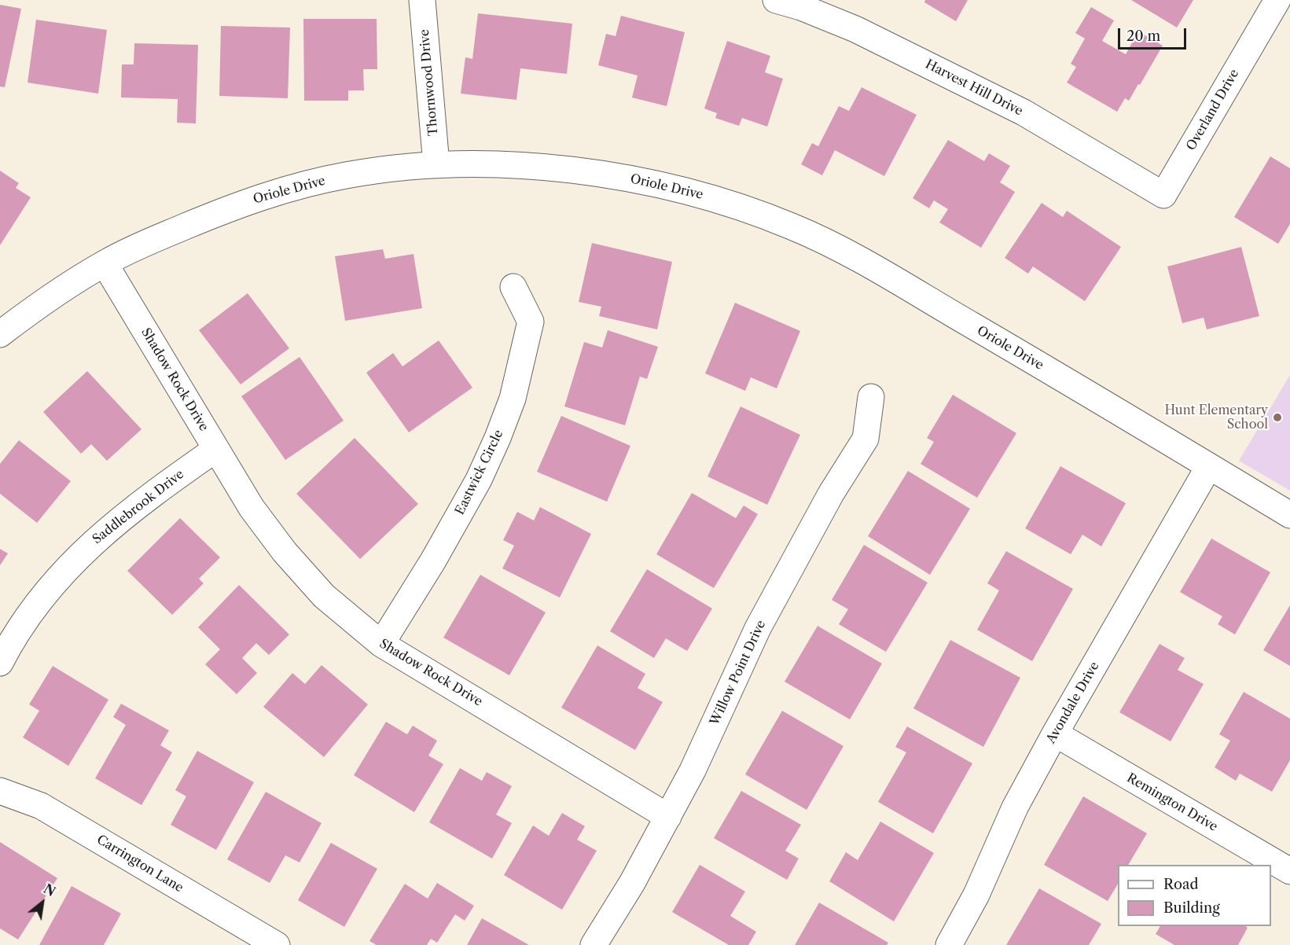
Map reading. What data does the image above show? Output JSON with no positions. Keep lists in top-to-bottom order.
{
  "streets": {
    "street": [
      "Thornwood Drive",
      "Harvest Hill Drive",
      "Overland Drive",
      "Oriole Drive",
      "Shadow Rock Drive",
      "Eastwick Circle",
      "Saddlebrook Drive",
      "Willow Point Drive",
      "Avondale Drive",
      "Remington Drive",
      "Carrington Lane"
    ]
  },
  "crossings": [
    ["Thornwood Drive", "Oriole Drive"],
    ["Harvest Hill Drive", "Overland Drive"],
    ["Oriole Drive", "Shadow Rock Drive"],
    ["Oriole Drive", "Avondale Drive"],
    ["Shadow Rock Drive", "Eastwick Circle"],
    ["Shadow Rock Drive", "Saddlebrook Drive"],
    ["Shadow Rock Drive", "Willow Point Drive"],
    ["Avondale Drive", "Remington Drive"]
  ],
  "places": ["Hunt Elementary School"],
  "legend": ["Road", "Building"],
  "scale_bar": "20 m",
  "north": "top right"
}
